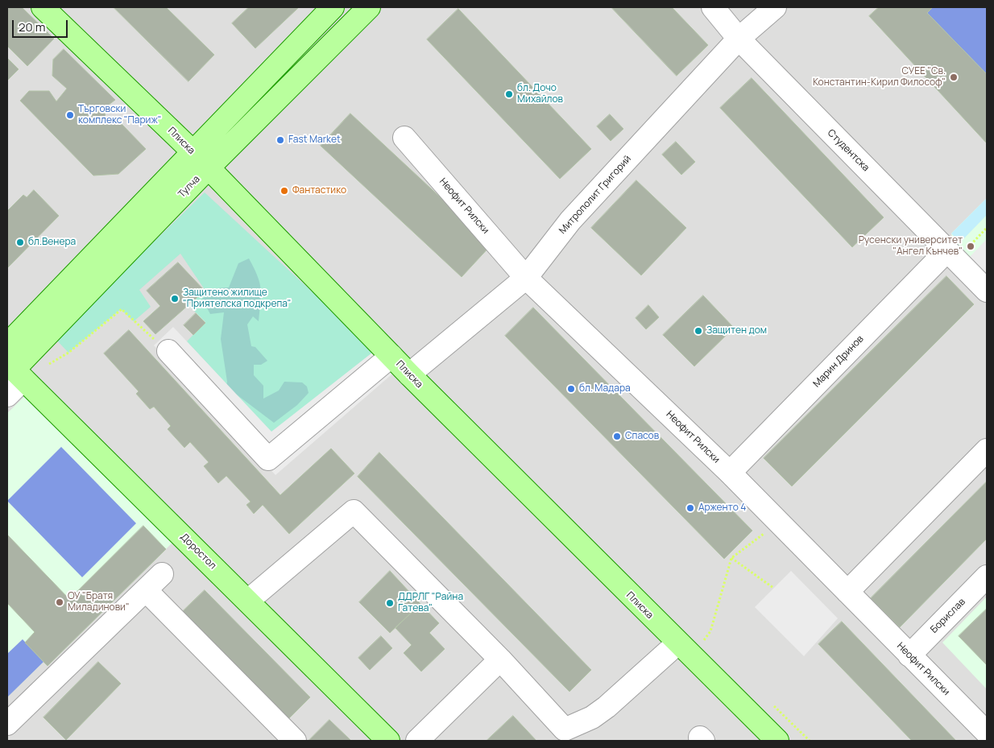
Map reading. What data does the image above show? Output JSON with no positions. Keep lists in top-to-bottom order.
{
  "streets": {
    "main road": ["Плиска", "Тулча", "Доростол"],
    "street": [
      "Студентска",
      "Митрополит Григорий",
      "Неофит Рилски",
      "Марин Дринов",
      "Борислав"
    ]
  },
  "crossings": [
    ["Плиска", "Тулча"],
    ["Плиска", "Митрополит Григорий"],
    ["Студентска", "Митрополит Григорий"],
    ["Студентска", "Марин Дринов"],
    ["Тулча", "Доростол"],
    ["Митрополит Григорий", "Неофит Рилски"],
    ["Неофит Рилски", "Марин Дринов"],
    ["Неофит Рилски", "Борислав"]
  ],
  "places": [
    "СУЕЕ \"Св. Константин-Кирил Философ\"",
    "бл. Дочо Михайлов",
    "Търговски комплекс \"Париж\"",
    "Fast Market",
    "Фантастико",
    "бл.Венера",
    "Русенски университет \"Ангел Кънчев\"",
    "Защитено жилище \"Приятелска подкрепа\"",
    "Защитен дом",
    "бл. Мадара",
    "Спасов",
    "Арженто 4",
    "ОУ \"Братя Миладинови\"",
    "ДДРЛГ \"Райна Гатева\""
  ],
  "scale_bar": "20 m"
}
